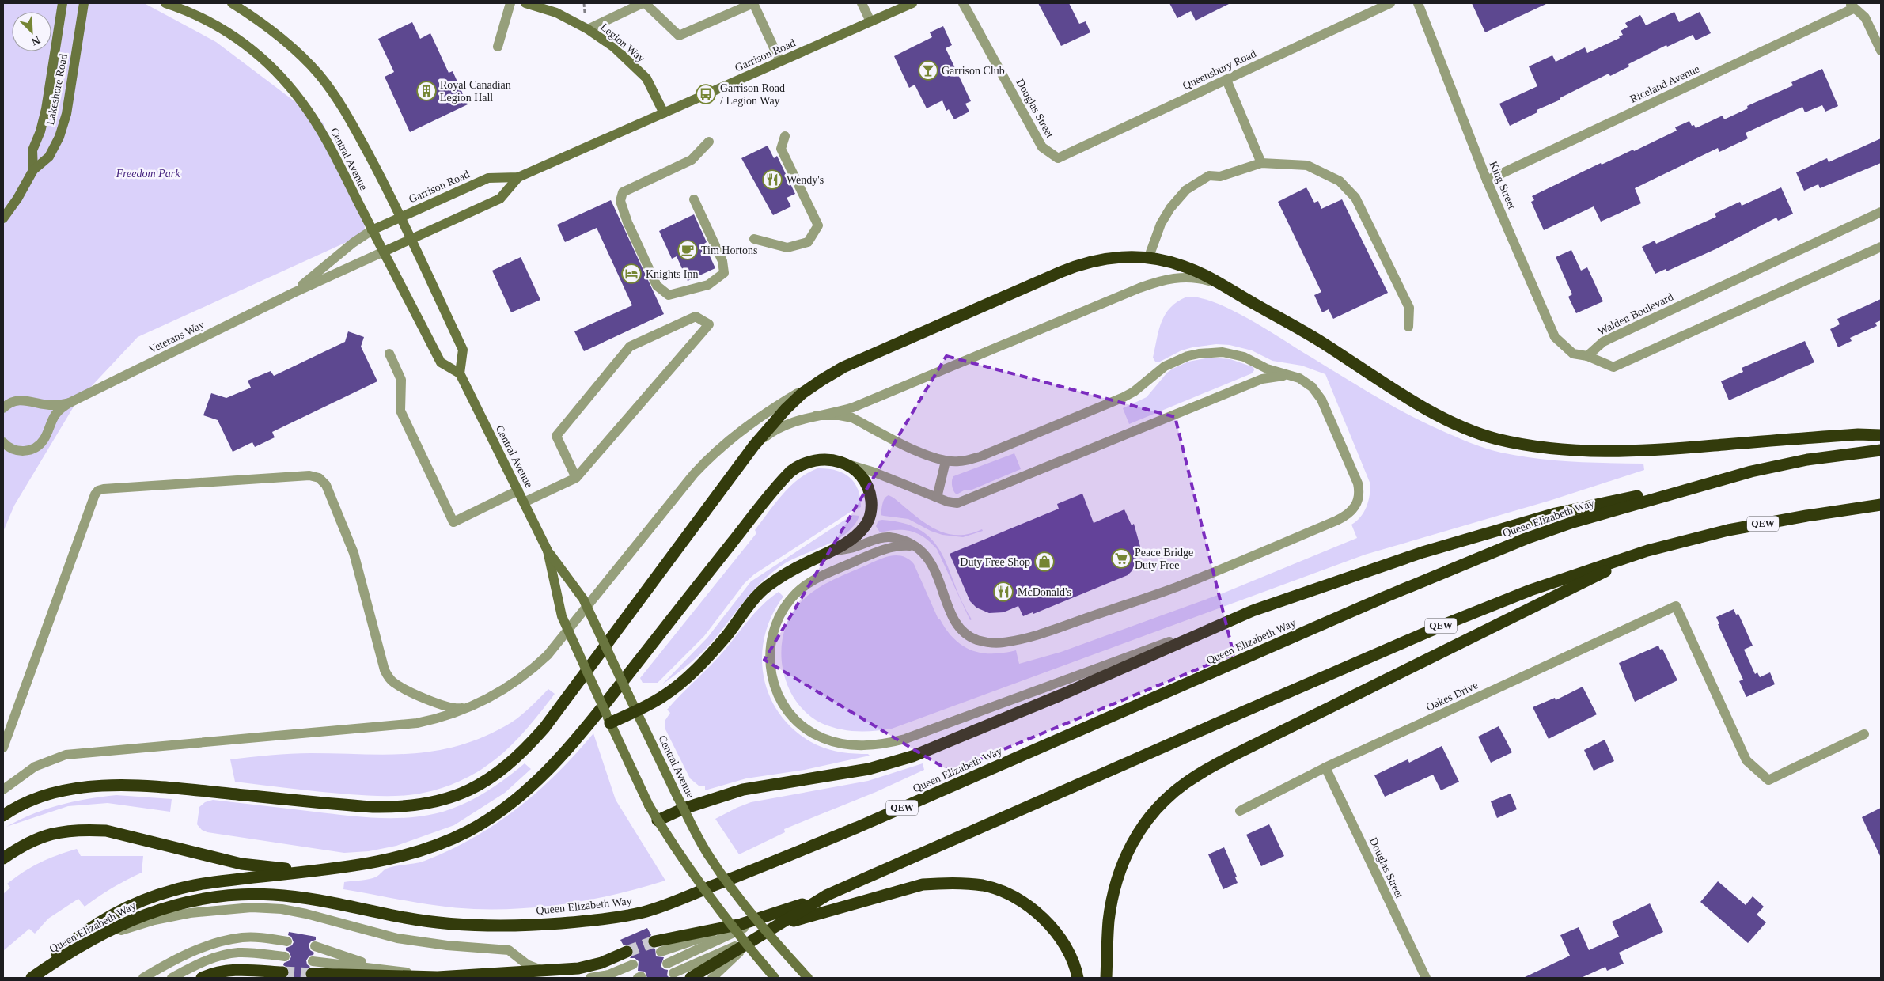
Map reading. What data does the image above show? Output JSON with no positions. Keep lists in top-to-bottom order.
{
  "streets": {
    "highway": ["Queen Elizabeth Way", "QEW"],
    "main road": [
      "Legion Way",
      "Garrison Road",
      "Lakeshore Road",
      "Central Avenue"
    ],
    "street": [
      "Queensbury Road",
      "Riceland Avenue",
      "Douglas Street",
      "King Street",
      "Walden Boulevard",
      "Veterans Way",
      "Oakes Drive"
    ]
  },
  "crossings": [
    ["Legion Way", "Garrison Road"],
    ["Garrison Road", "Central Avenue"],
    ["Garrison Road", "Veterans Way"],
    ["Queensbury Road", "Douglas Street"],
    ["Riceland Avenue", "King Street"],
    ["Douglas Street", "Oakes Drive"],
    ["Central Avenue", "Veterans Way"],
    ["King Street", "Walden Boulevard"]
  ],
  "parks": ["Freedom Park"],
  "places": {
    "bar": ["Garrison Club"],
    "building": ["Royal Canadian Legion Hall"],
    "bus stop": ["Garrison Road / Legion Way"],
    "restaurant": ["Wendy's", "McDonald's"],
    "cafe": ["Tim Hortons"],
    "hotel": ["Knights Inn"],
    "supermarket": ["Peace Bridge Duty Free"],
    "shop": ["Duty Free Shop"]
  },
  "north": "bottom right"
}
